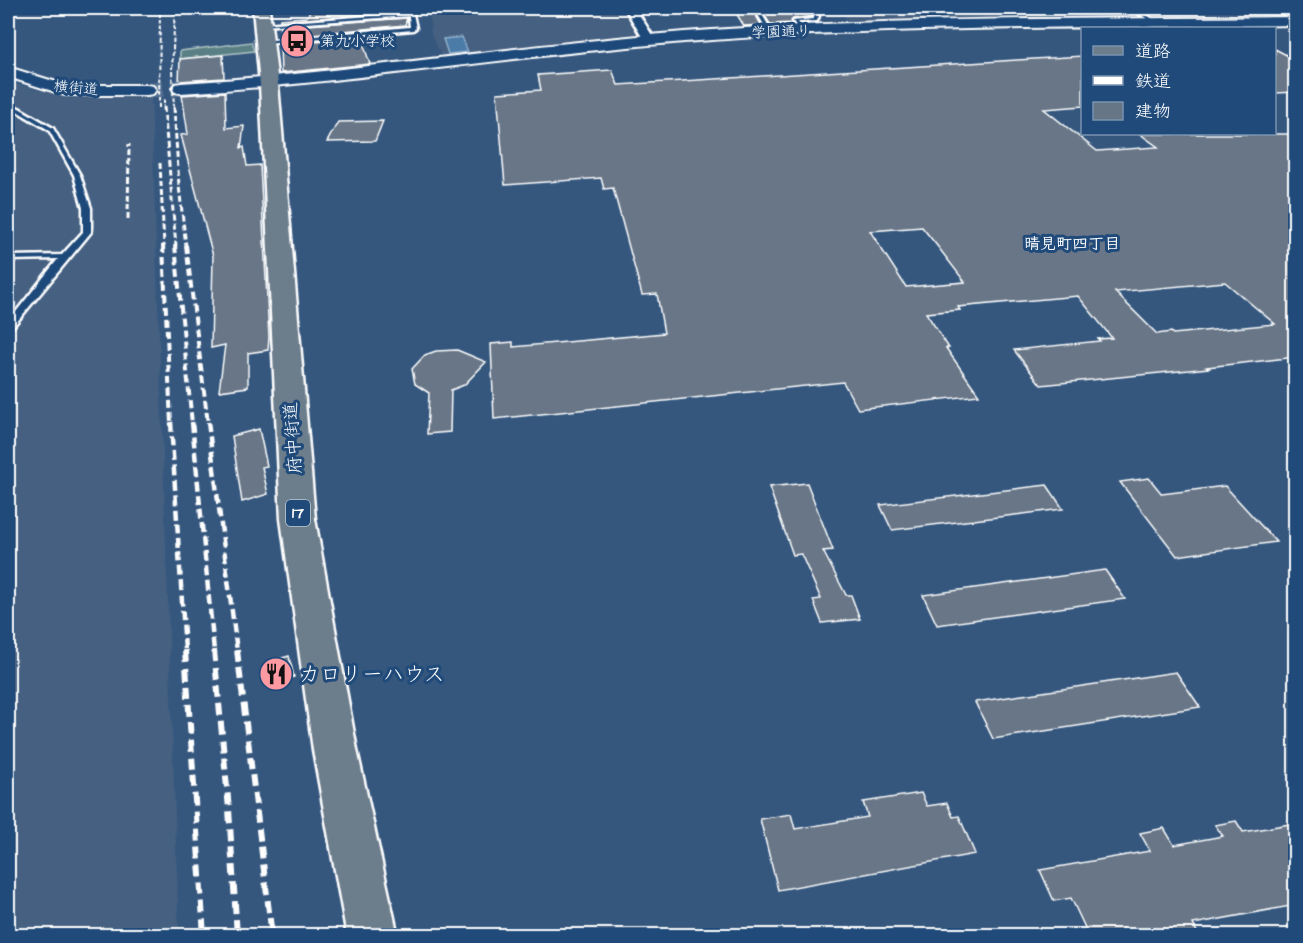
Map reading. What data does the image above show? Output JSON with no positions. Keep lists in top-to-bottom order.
{
  "streets": {
    "main road": ["府中街道", "17"],
    "street": ["学園通り", "横街道"]
  },
  "crossings": [
    ["学園通り", "府中街道"]
  ],
  "districts": ["晴見町四丁目"],
  "places": {
    "bus stop": ["第九小学校"],
    "restaurant": ["カロリーハウス"]
  },
  "legend": ["道路", "鉄道", "建物"]
}
